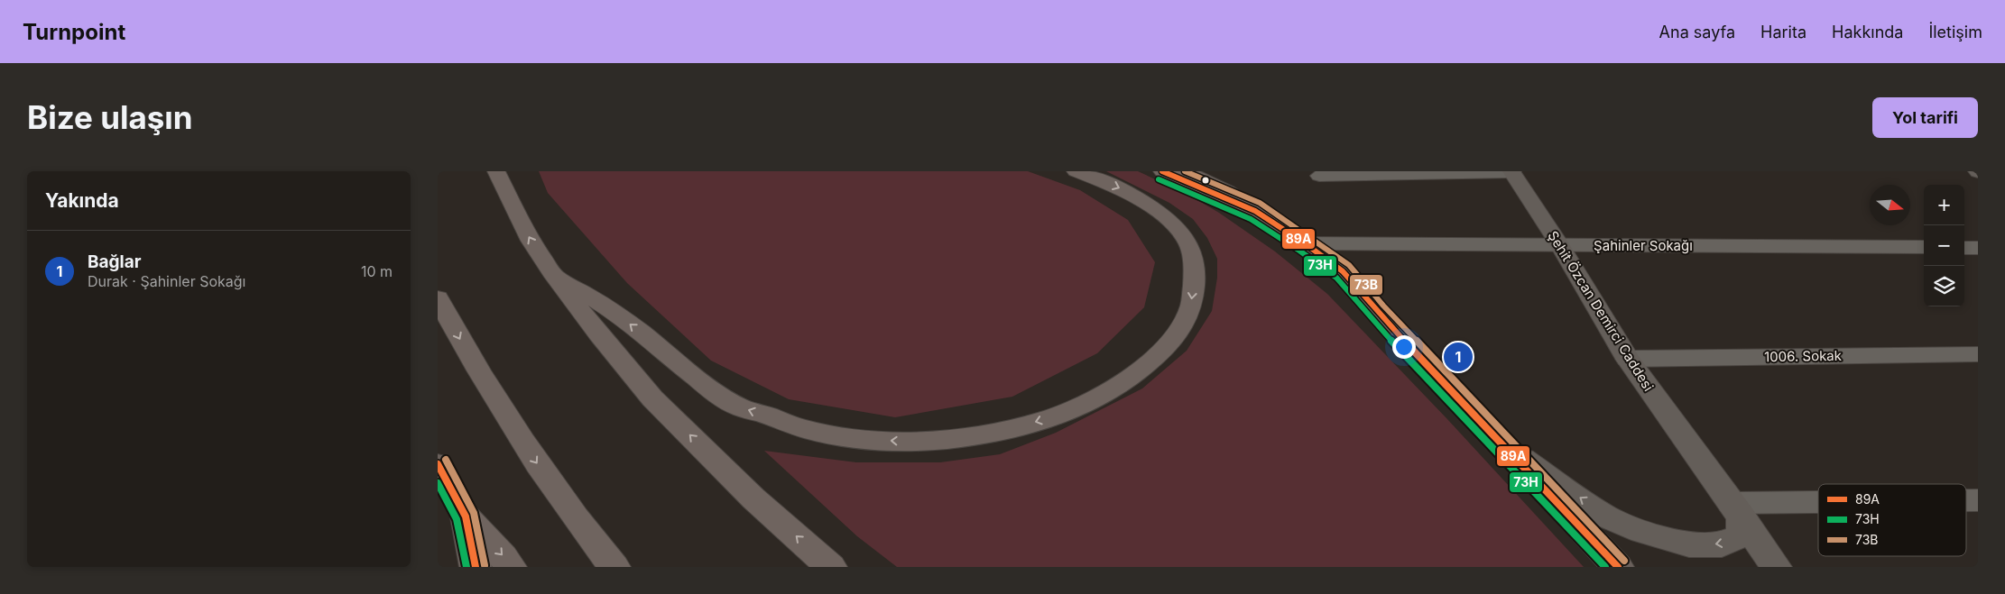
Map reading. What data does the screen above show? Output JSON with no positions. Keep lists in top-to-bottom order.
{
  "streets": {
    "street": ["Şahinler Sokağı", "Şehit Özcan Demirci Caddesi", "1006. Sokak"]
  },
  "crossings": [
    ["Şahinler Sokağı", "Şehit Özcan Demirci Caddesi"],
    ["Şehit Özcan Demirci Caddesi", "1006. Sokak"]
  ],
  "lines": ["transit line 89A", "transit line 73B", "transit line 73H"],
  "legend": ["89A", "73H", "73B"],
  "north": "right",
  "page": {
    "header": "Turnpoint",
    "nav": [
      "Ana sayfa",
      "Harita",
      "Hakkında",
      "İletişim"
    ],
    "buttons": "Yol tarifi",
    "title": "Bize ulaşın",
    "heading": "Yakında",
    "map_buttons": ["+", "−"],
    "list": [
      {
        "mark": "1",
        "name": "Bağlar",
        "note": "Durak · Şahinler Sokağı",
        "value": "10 m"
      }
    ],
    "pins": "1"
  }
}
